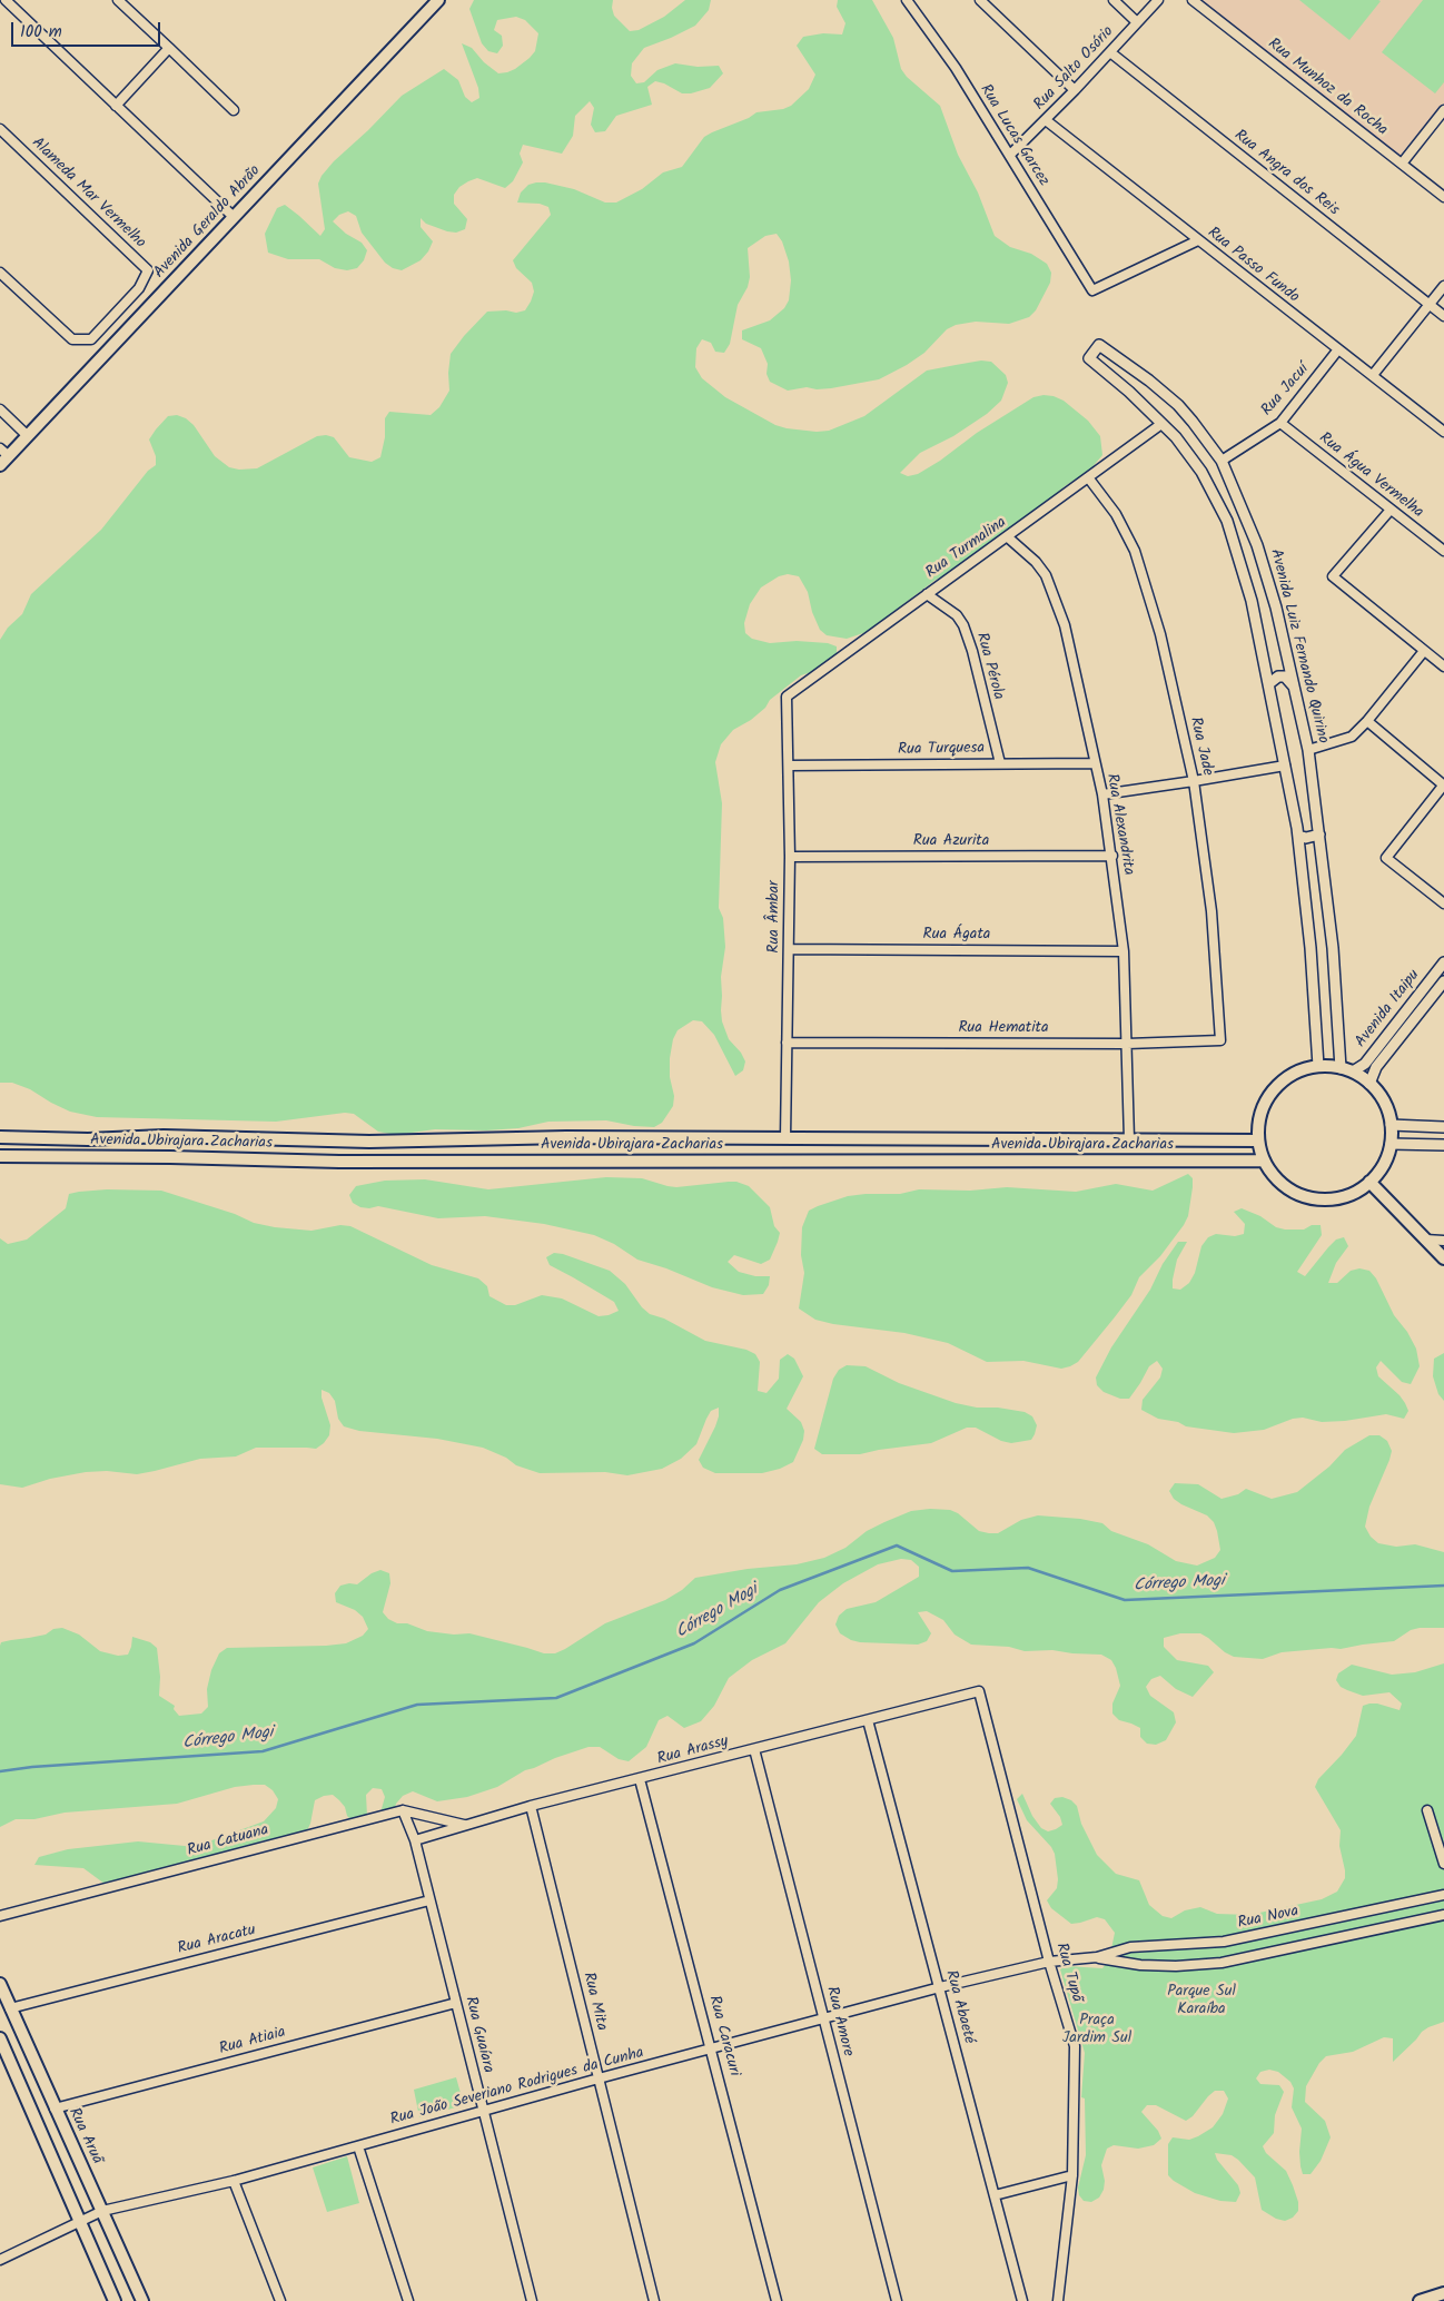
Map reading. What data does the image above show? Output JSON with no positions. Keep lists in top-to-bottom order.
{
  "streets": {
    "main road": ["Avenida Geraldo Abrão", "Avenida Ubirajara Zacharias", "Rua Aruã"],
    "street": [
      "Rua Salto Osório",
      "Rua Munhoz da Rocha",
      "Rua Lucas Garcez",
      "Rua Angra dos Reis",
      "Alameda Mar Vermelho",
      "Rua Passo Fundo",
      "Rua Jacuí",
      "Rua Água Vermelha",
      "Rua Turmalina",
      "Avenida Luiz Fernando Quirino",
      "Rua Pérola",
      "Rua Jade",
      "Rua Turquesa",
      "Rua Alexandrita",
      "Rua Azurita",
      "Rua Âmbar",
      "Rua Ágata",
      "Avenida Itaipu",
      "Rua Hematita",
      "Rua Arassy",
      "Rua Catuana",
      "Rua Nova",
      "Rua Aracatu",
      "Rua Tupã",
      "Rua Mita",
      "Rua Abaeté",
      "Rua Amore",
      "Rua Guaíara",
      "Rua Caracuri",
      "Rua Atiaia",
      "Rua João Severiano Rodrigues da Cunha"
    ]
  },
  "crossings": [
    ["Rua Salto Osório", "Rua Lucas Garcez"],
    ["Rua Salto Osório", "Rua Angra dos Reis"],
    ["Rua Salto Osório", "Rua Passo Fundo"],
    ["Rua Lucas Garcez", "Rua Passo Fundo"],
    ["Rua Passo Fundo", "Rua Jacuí"],
    ["Rua Jacuí", "Rua Água Vermelha"],
    ["Rua Jacuí", "Avenida Luiz Fernando Quirino"],
    ["Rua Turmalina", "Avenida Luiz Fernando Quirino"],
    ["Rua Turmalina", "Rua Pérola"],
    ["Rua Turmalina", "Rua Jade"],
    ["Rua Turmalina", "Rua Alexandrita"],
    ["Rua Turmalina", "Rua Âmbar"],
    ["Avenida Luiz Fernando Quirino", "Avenida Itaipu"],
    ["Avenida Luiz Fernando Quirino", "Avenida Ubirajara Zacharias"],
    ["Rua Pérola", "Rua Turquesa"],
    ["Rua Jade", "Rua Hematita"],
    ["Rua Turquesa", "Rua Alexandrita"],
    ["Rua Turquesa", "Rua Âmbar"],
    ["Rua Alexandrita", "Rua Azurita"],
    ["Rua Alexandrita", "Rua Ágata"],
    ["Rua Alexandrita", "Rua Hematita"],
    ["Rua Alexandrita", "Avenida Ubirajara Zacharias"],
    ["Rua Azurita", "Rua Âmbar"],
    ["Rua Âmbar", "Rua Ágata"],
    ["Rua Âmbar", "Rua Hematita"],
    ["Rua Âmbar", "Avenida Ubirajara Zacharias"],
    ["Avenida Itaipu", "Avenida Ubirajara Zacharias"],
    ["Rua Arassy", "Rua Catuana"],
    ["Rua Arassy", "Rua Tupã"],
    ["Rua Arassy", "Rua Mita"],
    ["Rua Arassy", "Rua Abaeté"],
    ["Rua Arassy", "Rua Amore"],
    ["Rua Arassy", "Rua Guaíara"],
    ["Rua Arassy", "Rua Caracuri"],
    ["Rua Catuana", "Rua Guaíara"],
    ["Rua Nova", "Rua Tupã"],
    ["Rua Nova", "Rua João Severiano Rodrigues da Cunha"],
    ["Rua Aracatu", "Rua Guaíara"],
    ["Rua Aracatu", "Rua Aruã"],
    ["Rua Tupã", "Rua João Severiano Rodrigues da Cunha"],
    ["Rua Mita", "Rua João Severiano Rodrigues da Cunha"],
    ["Rua Abaeté", "Rua João Severiano Rodrigues da Cunha"],
    ["Rua Amore", "Rua João Severiano Rodrigues da Cunha"],
    ["Rua Guaíara", "Rua Atiaia"],
    ["Rua Guaíara", "Rua João Severiano Rodrigues da Cunha"],
    ["Rua Caracuri", "Rua João Severiano Rodrigues da Cunha"],
    ["Rua Atiaia", "Rua Aruã"],
    ["Rua João Severiano Rodrigues da Cunha", "Rua Aruã"]
  ],
  "water": ["Córrego Mogi"],
  "parks": ["Parque Sul Karaíba", "Praça Jardim Sul"],
  "scale_bar": "100 m"
}
